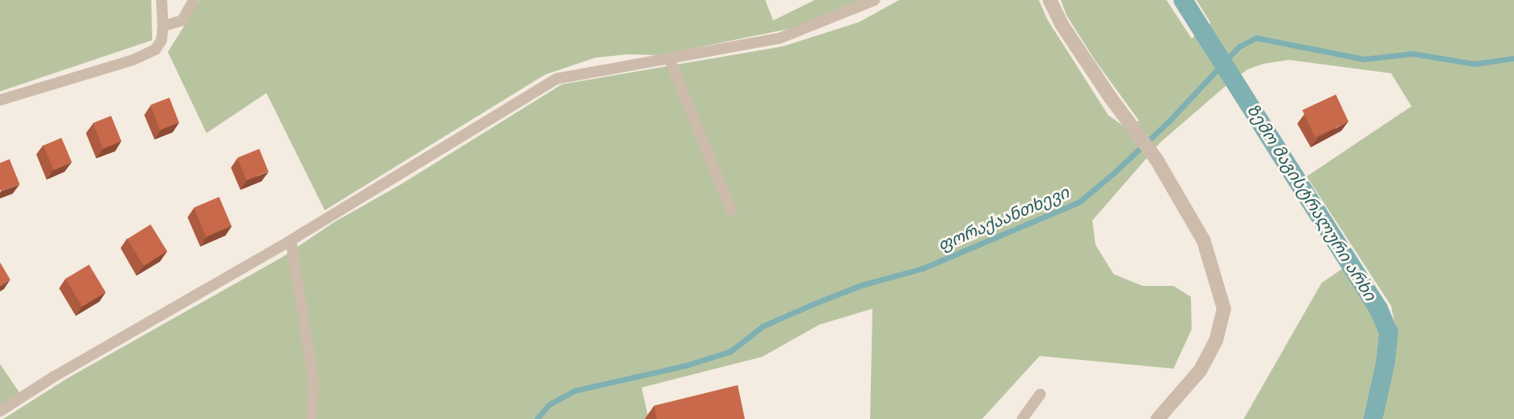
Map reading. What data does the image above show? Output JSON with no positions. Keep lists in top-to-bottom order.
{
  "water": ["ზემო მაგისტრალური არხი", "ფორაქაანთხევი"]
}
